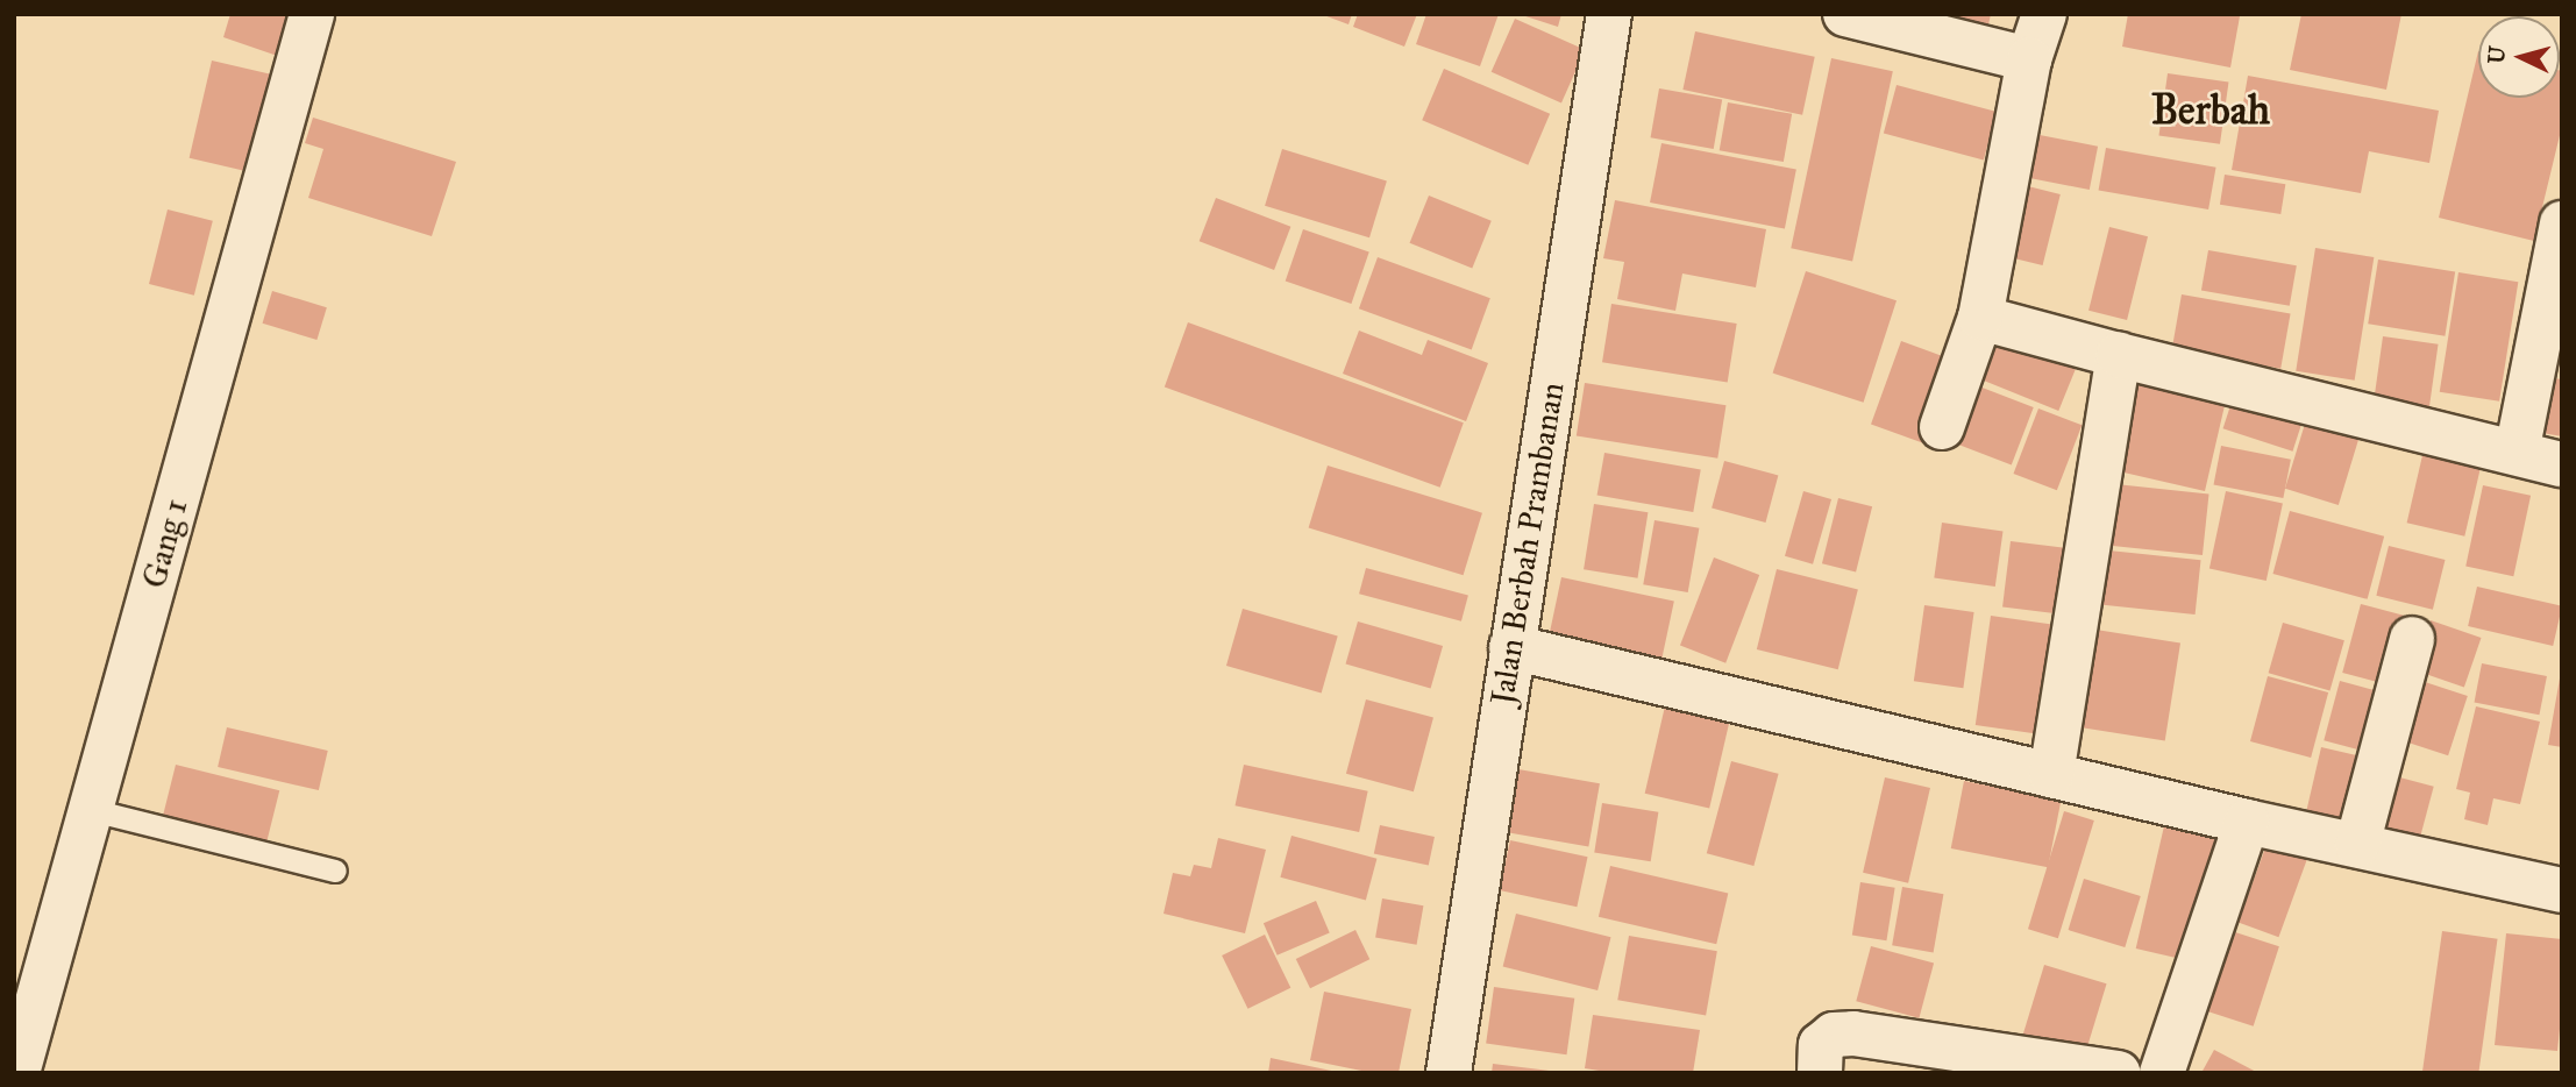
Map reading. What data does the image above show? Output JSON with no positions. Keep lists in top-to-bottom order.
{
  "streets": {
    "street": ["Gang 1", "Jalan Berbah Prambanan"]
  },
  "districts": ["Berbah"],
  "north": "left"
}
